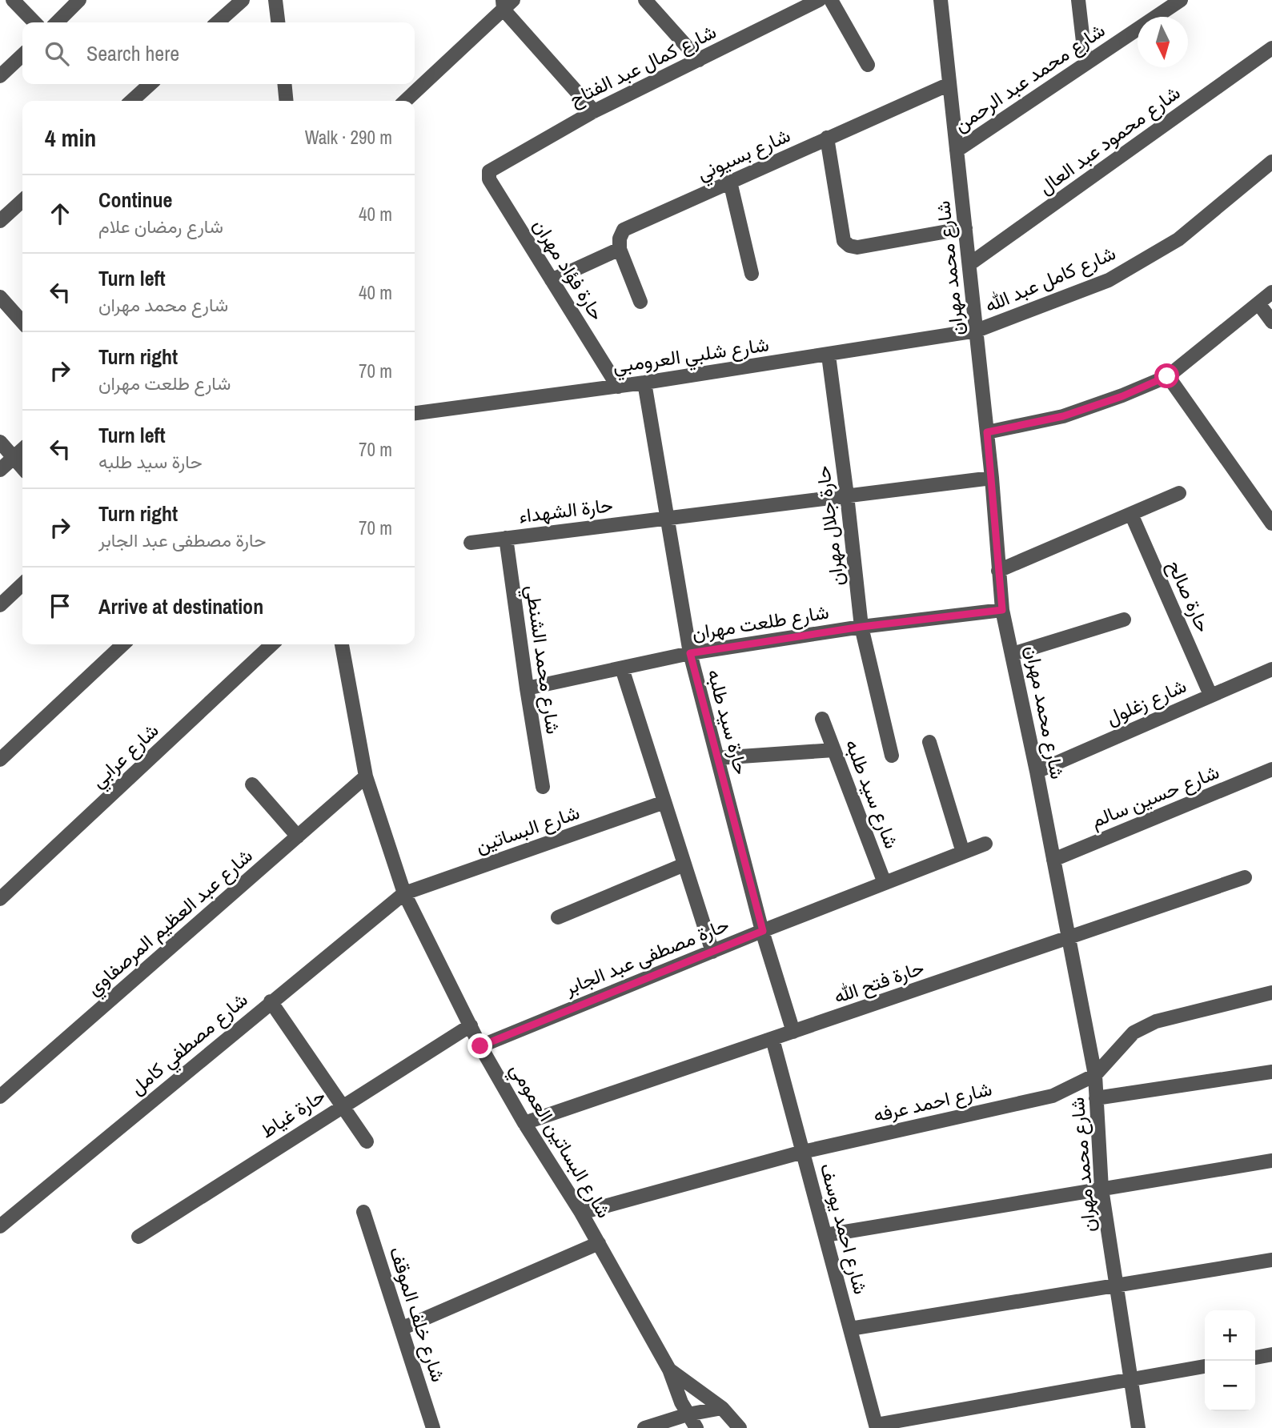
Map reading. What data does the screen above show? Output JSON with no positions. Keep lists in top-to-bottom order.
{
  "streets": {
    "street": [
      "شارع كمال عبد الفتاح",
      "شارع محمد عبد الرحمن",
      "شارع محمود عبد العال",
      "شارع بسيوني",
      "شارع محمد مهران",
      "حارة فؤاد مهران",
      "شارع كامل عبد الله",
      "شارع شلبي العرومبي",
      "حارة الشهداء",
      "حارة جلال مهران",
      "حارة صالح",
      "شارع طلعت مهران",
      "شارع محمد الشنطي",
      "شارع زغلول",
      "حارة سيد طلبه",
      "شارع عرابي",
      "شارع سيد طلبه",
      "شارع حسين سالم",
      "شارع البساتين",
      "شارع عبد العظيم المرصفاوي",
      "حارة مصطفى عبد الجابر",
      "حارة فتح الله",
      "شارع مصطفي كامل",
      "شارع احمد عرفه",
      "حارة غياط",
      "شارع البساتين العمومي",
      "شارع احمد يوسف",
      "شارع خلف الموقف"
    ]
  },
  "crossings": [
    ["شارع كمال عبد الفتاح", "حارة فؤاد مهران"],
    ["شارع محمد عبد الرحمن", "شارع محمد مهران"],
    ["شارع محمود عبد العال", "شارع محمد مهران"],
    ["شارع بسيوني", "شارع محمد مهران"],
    ["شارع محمد مهران", "شارع كامل عبد الله"],
    ["شارع محمد مهران", "شارع شلبي العرومبي"],
    ["شارع محمد مهران", "حارة الشهداء"],
    ["شارع محمد مهران", "شارع طلعت مهران"],
    ["شارع محمد مهران", "شارع زغلول"],
    ["شارع محمد مهران", "شارع حسين سالم"],
    ["شارع محمد مهران", "حارة فتح الله"],
    ["شارع محمد مهران", "شارع احمد عرفه"],
    ["حارة فؤاد مهران", "شارع شلبي العرومبي"],
    ["شارع كامل عبد الله", "شارع شلبي العرومبي"],
    ["شارع شلبي العرومبي", "حارة جلال مهران"],
    ["شارع شلبي العرومبي", "حارة سيد طلبه"],
    ["حارة الشهداء", "حارة جلال مهران"],
    ["حارة الشهداء", "شارع محمد الشنطي"],
    ["حارة الشهداء", "حارة سيد طلبه"],
    ["حارة جلال مهران", "شارع طلعت مهران"],
    ["حارة صالح", "شارع زغلول"],
    ["شارع طلعت مهران", "شارع محمد الشنطي"],
    ["شارع طلعت مهران", "حارة سيد طلبه"],
    ["حارة سيد طلبه", "حارة مصطفى عبد الجابر"],
    ["حارة سيد طلبه", "حارة فتح الله"],
    ["شارع سيد طلبه", "حارة مصطفى عبد الجابر"],
    ["شارع البساتين", "شارع مصطفي كامل"],
    ["شارع البساتين", "شارع البساتين العمومي"],
    ["شارع عبد العظيم المرصفاوي", "شارع البساتين العمومي"],
    ["حارة مصطفى عبد الجابر", "شارع البساتين العمومي"],
    ["حارة فتح الله", "شارع البساتين العمومي"],
    ["حارة فتح الله", "شارع احمد يوسف"],
    ["شارع مصطفي كامل", "شارع البساتين العمومي"],
    ["شارع احمد عرفه", "شارع البساتين العمومي"],
    ["شارع احمد عرفه", "شارع احمد يوسف"],
    ["حارة غياط", "شارع البساتين العمومي"]
  ],
  "north": "bottom",
  "page": {
    "search": "Search here",
    "heading": ["4 min", "Walk · 290 m"],
    "list": [
      ["Continue", "شارع رمضان علام", "40 m"],
      ["Turn left", "شارع محمد مهران", "40 m"],
      ["Turn right", "شارع طلعت مهران", "70 m"],
      ["Turn left", "حارة سيد طلبه", "70 m"],
      ["Turn right", "حارة مصطفى عبد الجابر", "70 m"],
      "Arrive at destination"
    ],
    "map_buttons": ["+", "−"]
  }
}
